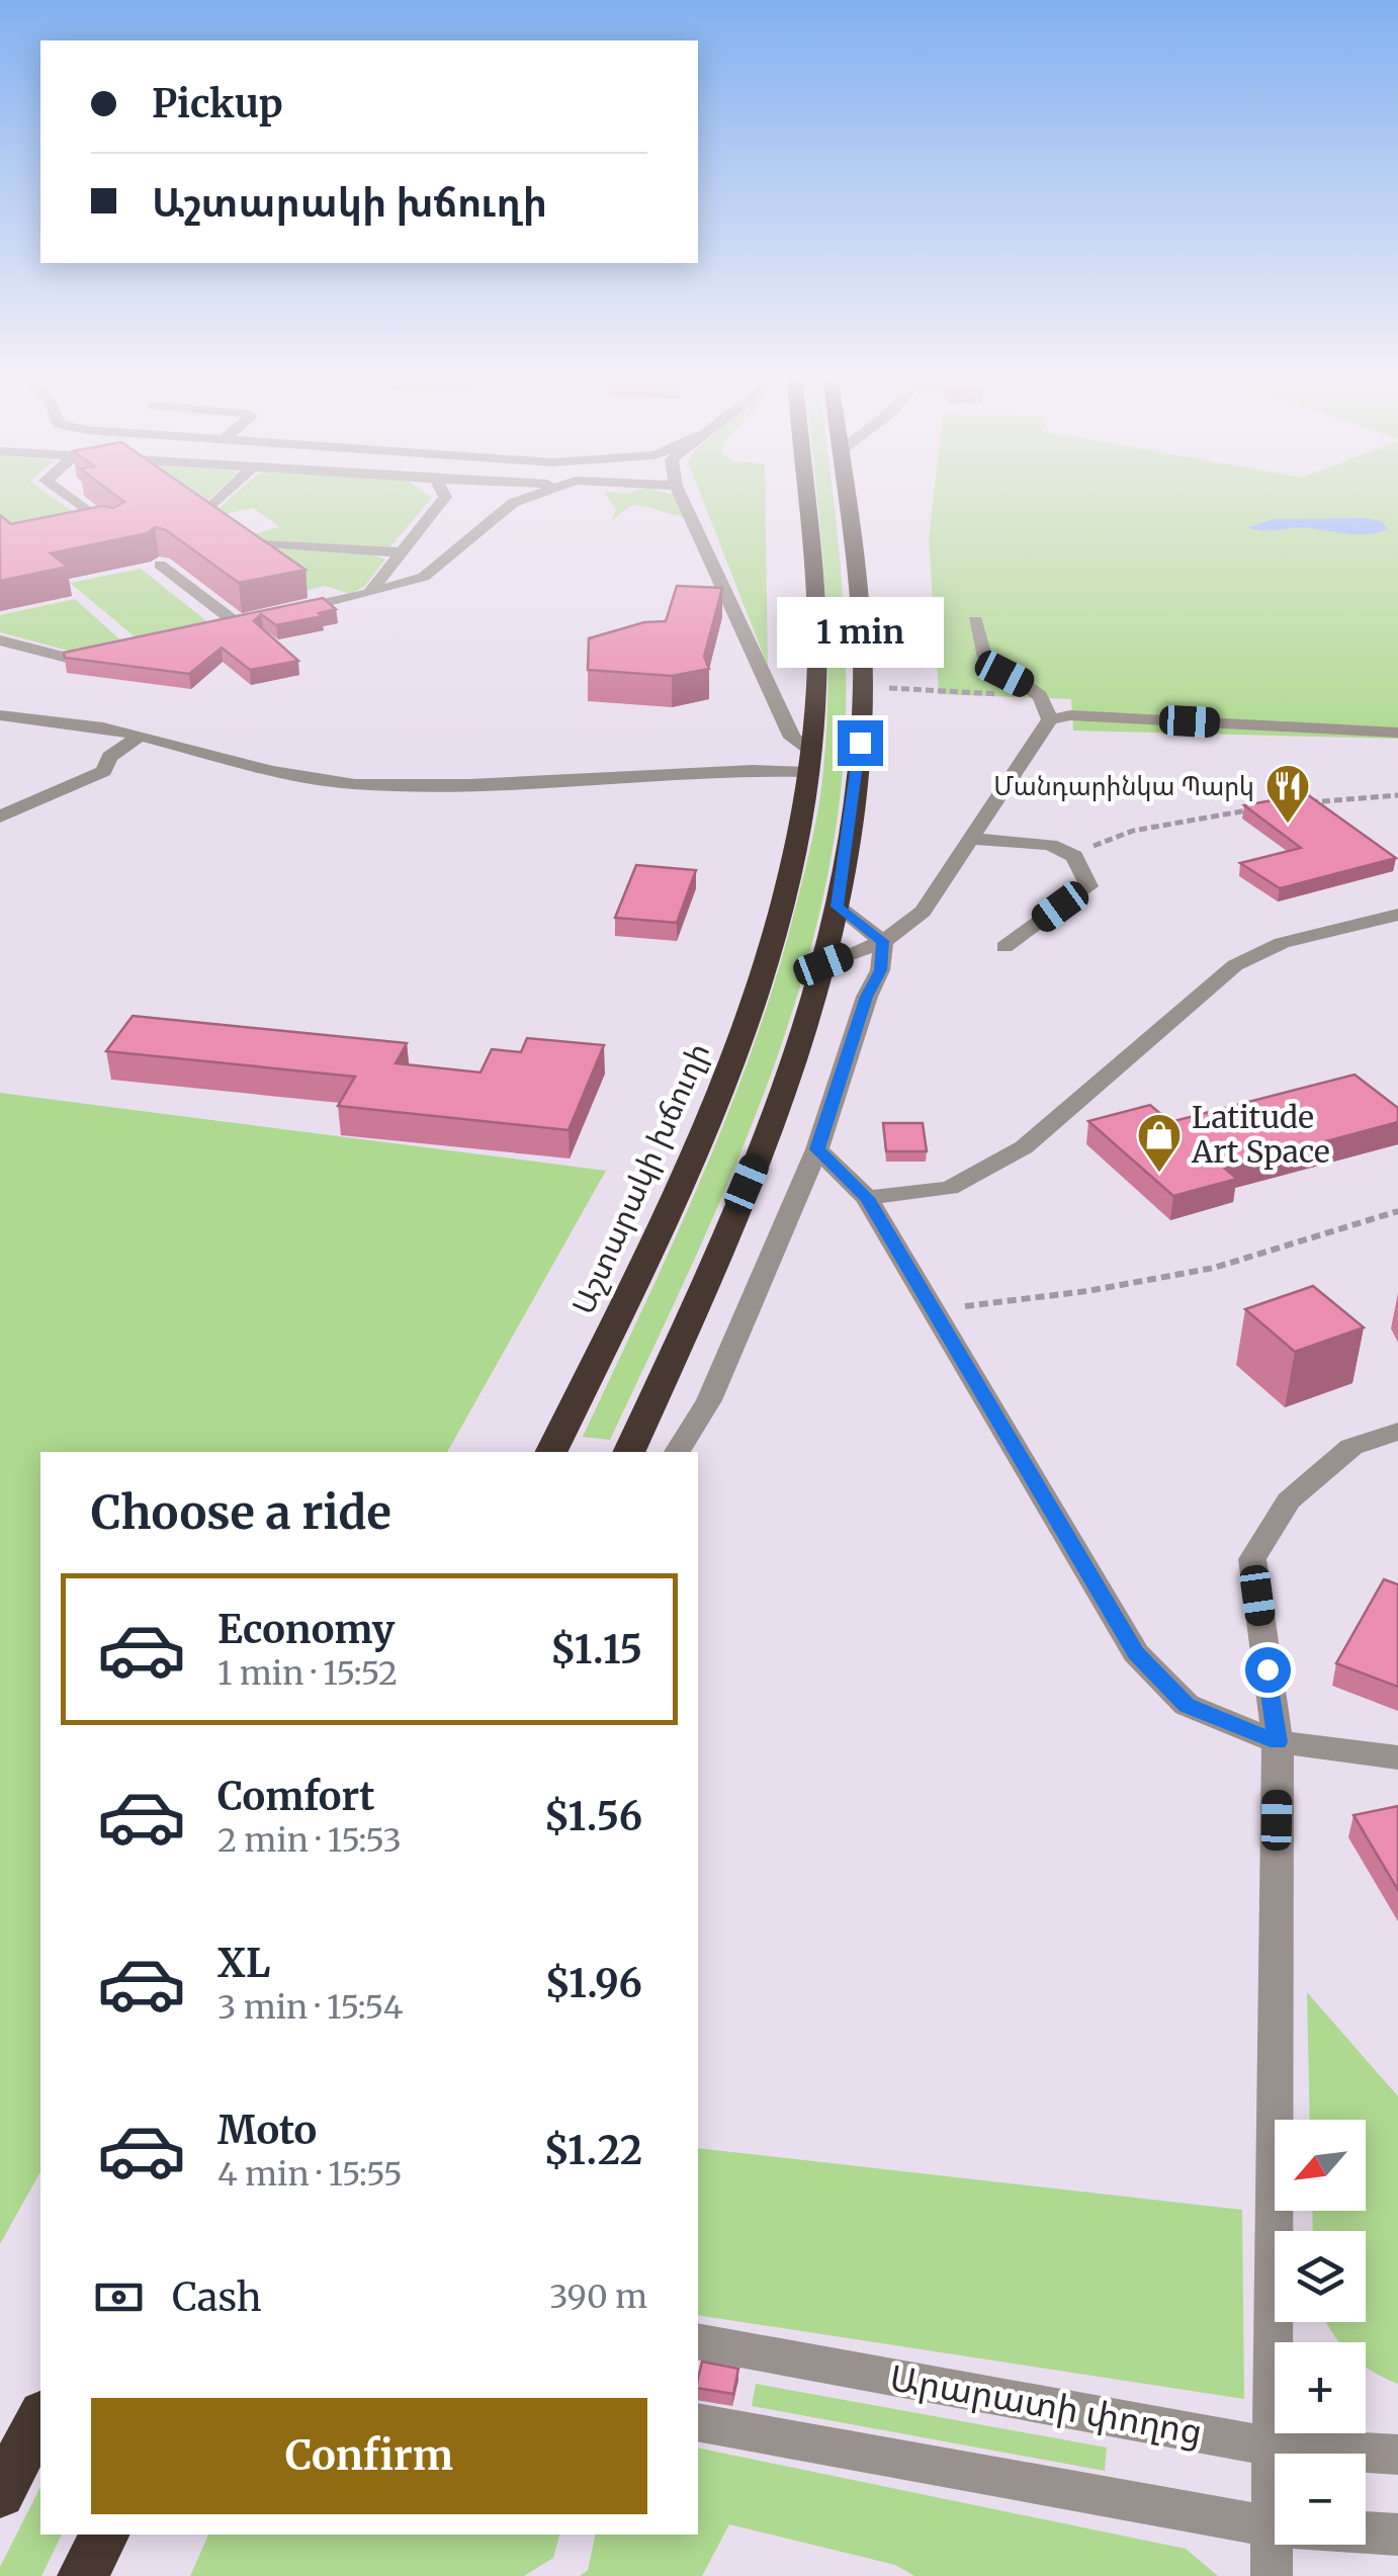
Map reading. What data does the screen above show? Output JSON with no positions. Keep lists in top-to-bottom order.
{
  "streets": {
    "highway": ["Աշտարակի խճուղի"],
    "street": ["Արարատի փողոց"]
  },
  "places": {
    "restaurant": ["Մանդարինկա Պարկ"],
    "shop": ["Latitude Art Space"]
  },
  "north": "bottom left",
  "page": {
    "banner": ["Pickup", "Աշտարակի խճուղի"],
    "bubble": "1 min",
    "heading": "Choose a ride",
    "list": [
      {
        "name": "Economy",
        "note": "1 min · 15:52",
        "value": "$1.15"
      },
      {
        "name": "Comfort",
        "note": "2 min · 15:53",
        "value": "$1.56"
      },
      {
        "name": "XL",
        "note": "3 min · 15:54",
        "value": "$1.96"
      },
      {
        "name": "Moto",
        "note": "4 min · 15:55",
        "value": "$1.22"
      }
    ],
    "map_buttons": ["+", "−"],
    "pay": ["Cash", "390 m"],
    "buttons": "Confirm"
  }
}
